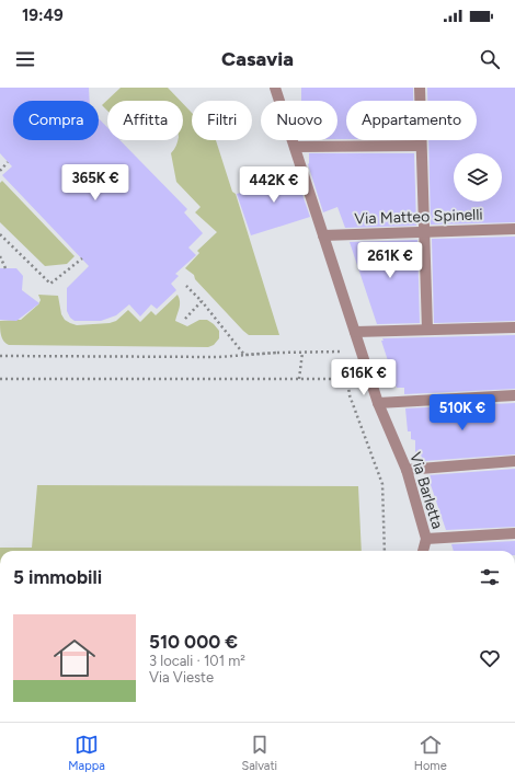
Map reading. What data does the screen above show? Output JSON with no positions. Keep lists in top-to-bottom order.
{
  "streets": {
    "street": ["Via Matteo Spinelli", "Via Barletta"]
  },
  "crossings": [
    ["Via Matteo Spinelli", "Via Barletta"]
  ],
  "page": {
    "status": "19:49",
    "header": "Casavia",
    "chip": [
      "Compra",
      "Affitta",
      "Filtri",
      "Nuovo",
      "Appartamento"
    ],
    "price": [
      "365K €",
      "442K €",
      "261K €",
      "616K €",
      "510K €"
    ],
    "heading": "5 immobili",
    "list": [
      {
        "name": "510 000 €",
        "note": "3 locali · 101 m² · Via Vieste"
      }
    ],
    "tabs": ["Mappa", "Salvati", "Home"]
  }
}
